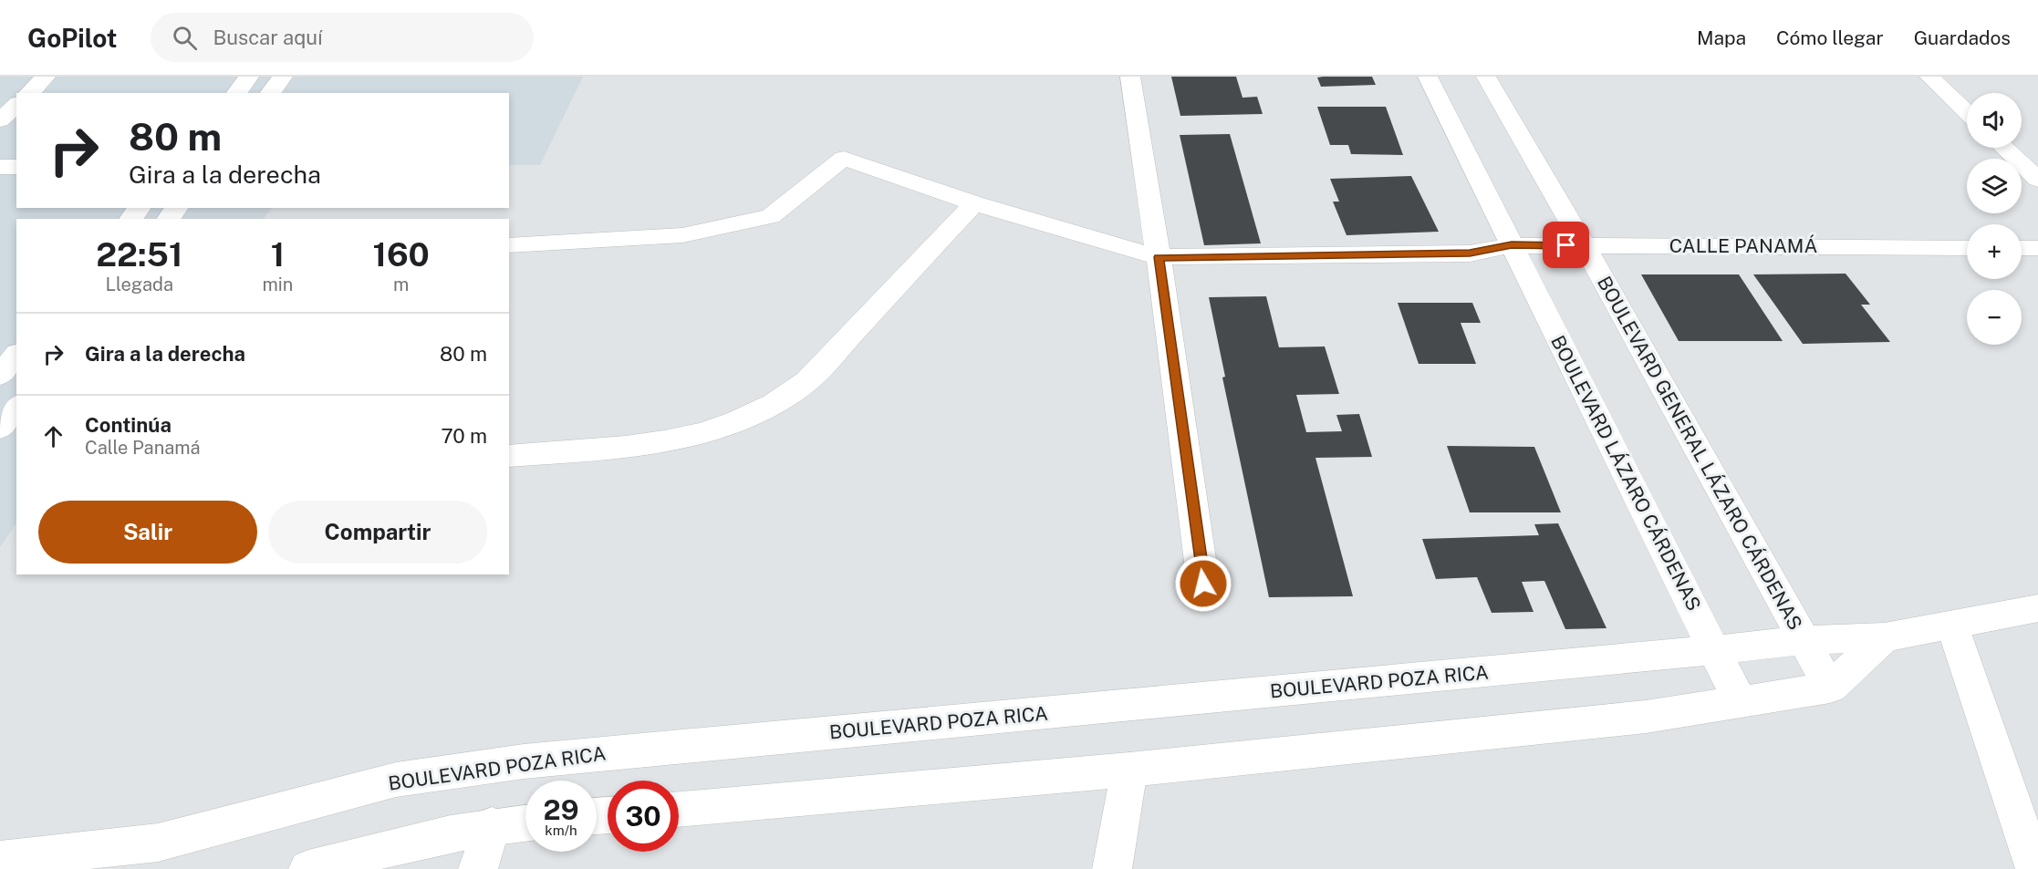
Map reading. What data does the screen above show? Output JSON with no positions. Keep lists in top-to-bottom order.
{
  "streets": {
    "main road": [
      "CALLE PANAMÁ",
      "BOULEVARD GENERAL LÁZARO CÁRDENAS",
      "BOULEVARD LÁZARO CÁRDENAS",
      "BOULEVARD POZA RICA"
    ]
  },
  "crossings": [
    ["CALLE PANAMÁ", "BOULEVARD GENERAL LÁZARO CÁRDENAS"],
    ["CALLE PANAMÁ", "BOULEVARD LÁZARO CÁRDENAS"],
    ["BOULEVARD GENERAL LÁZARO CÁRDENAS", "BOULEVARD POZA RICA"],
    ["BOULEVARD LÁZARO CÁRDENAS", "BOULEVARD POZA RICA"]
  ],
  "page": {
    "header": "GoPilot",
    "search": "Buscar aquí",
    "nav": ["Mapa", "Cómo llegar", "Guardados"],
    "map_buttons": ["+", "−"],
    "turn": ["80 m", "Gira a la derecha"],
    "eta": [
      "22:51",
      "Llegada",
      "1",
      "min",
      "160",
      "m"
    ],
    "list": [
      {
        "name": "Gira a la derecha",
        "value": "80 m"
      },
      {
        "name": "Continúa",
        "note": "Calle Panamá",
        "value": "70 m"
      }
    ],
    "buttons": ["Salir", "Compartir"],
    "speed": "29 km/h",
    "limit": "30"
  }
}
